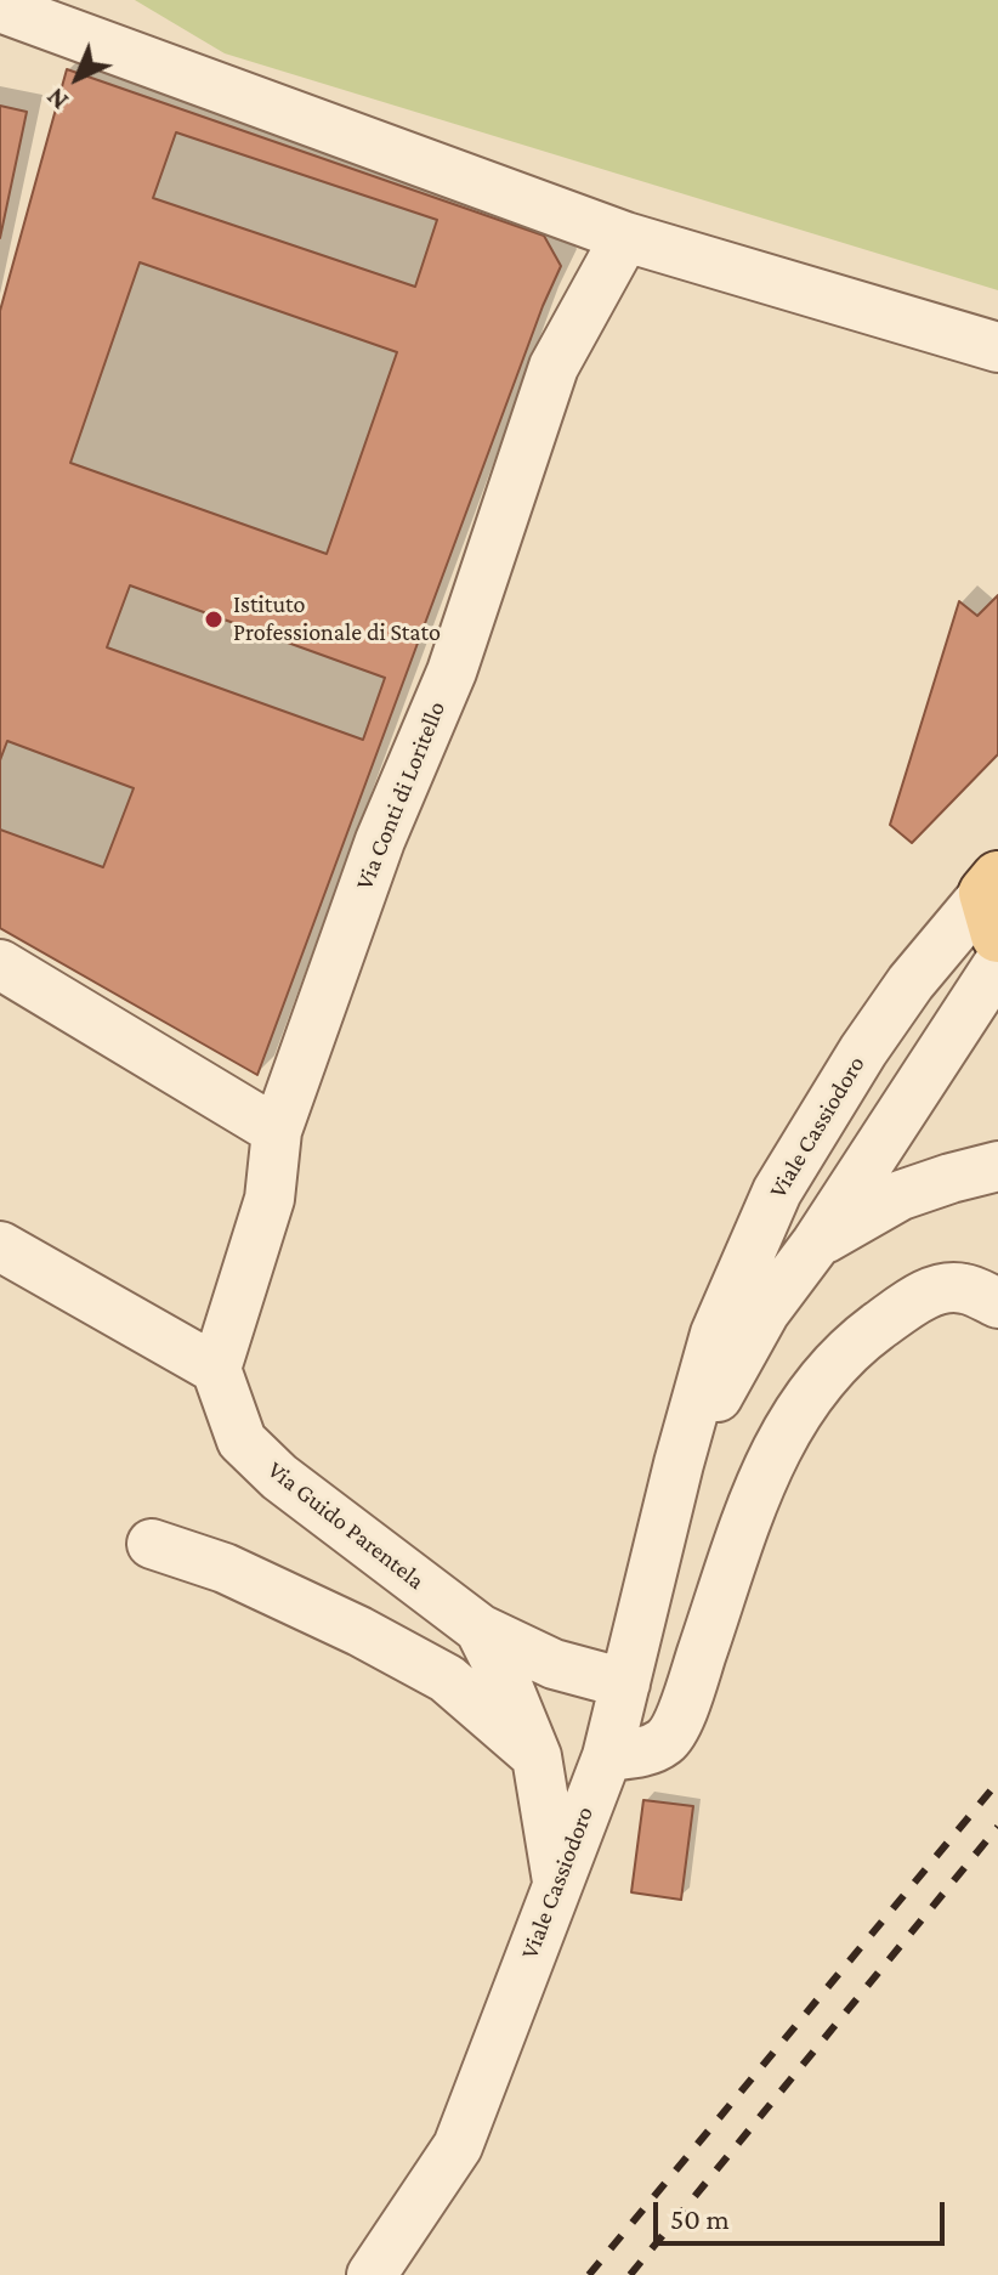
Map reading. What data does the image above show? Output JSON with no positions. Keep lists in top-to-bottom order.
{
  "streets": {
    "street": ["Via Conti di Loritello", "Viale Cassiodoro", "Via Guido Parentela"]
  },
  "crossings": [
    ["Via Conti di Loritello", "Via Guido Parentela"]
  ],
  "places": ["Istituto Professionale di Stato"],
  "scale_bar": "50 m",
  "north": "bottom left"
}
